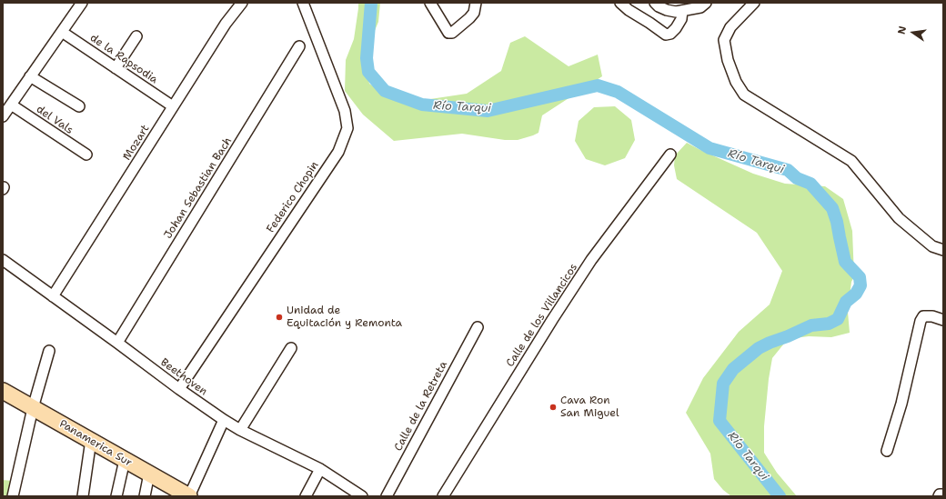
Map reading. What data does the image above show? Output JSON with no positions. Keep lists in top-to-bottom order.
{
  "streets": {
    "highway": ["Panamerica Sur"],
    "street": [
      "de la Rapsodia",
      "del Vals",
      "Mozart",
      "Johan Sebastian Bach",
      "Federico Chopin",
      "Calle de los Villancicos",
      "Beethoven",
      "Calle de la Retreta"
    ]
  },
  "crossings": [
    ["de la Rapsodia", "Mozart"],
    ["Mozart", "Beethoven"],
    ["Johan Sebastian Bach", "Beethoven"],
    ["Federico Chopin", "Beethoven"]
  ],
  "water": ["Río Tarqui"],
  "places": ["Unidad de Equitación y Remonta", "Cava Ron San Miguel"],
  "north": "left"
}
